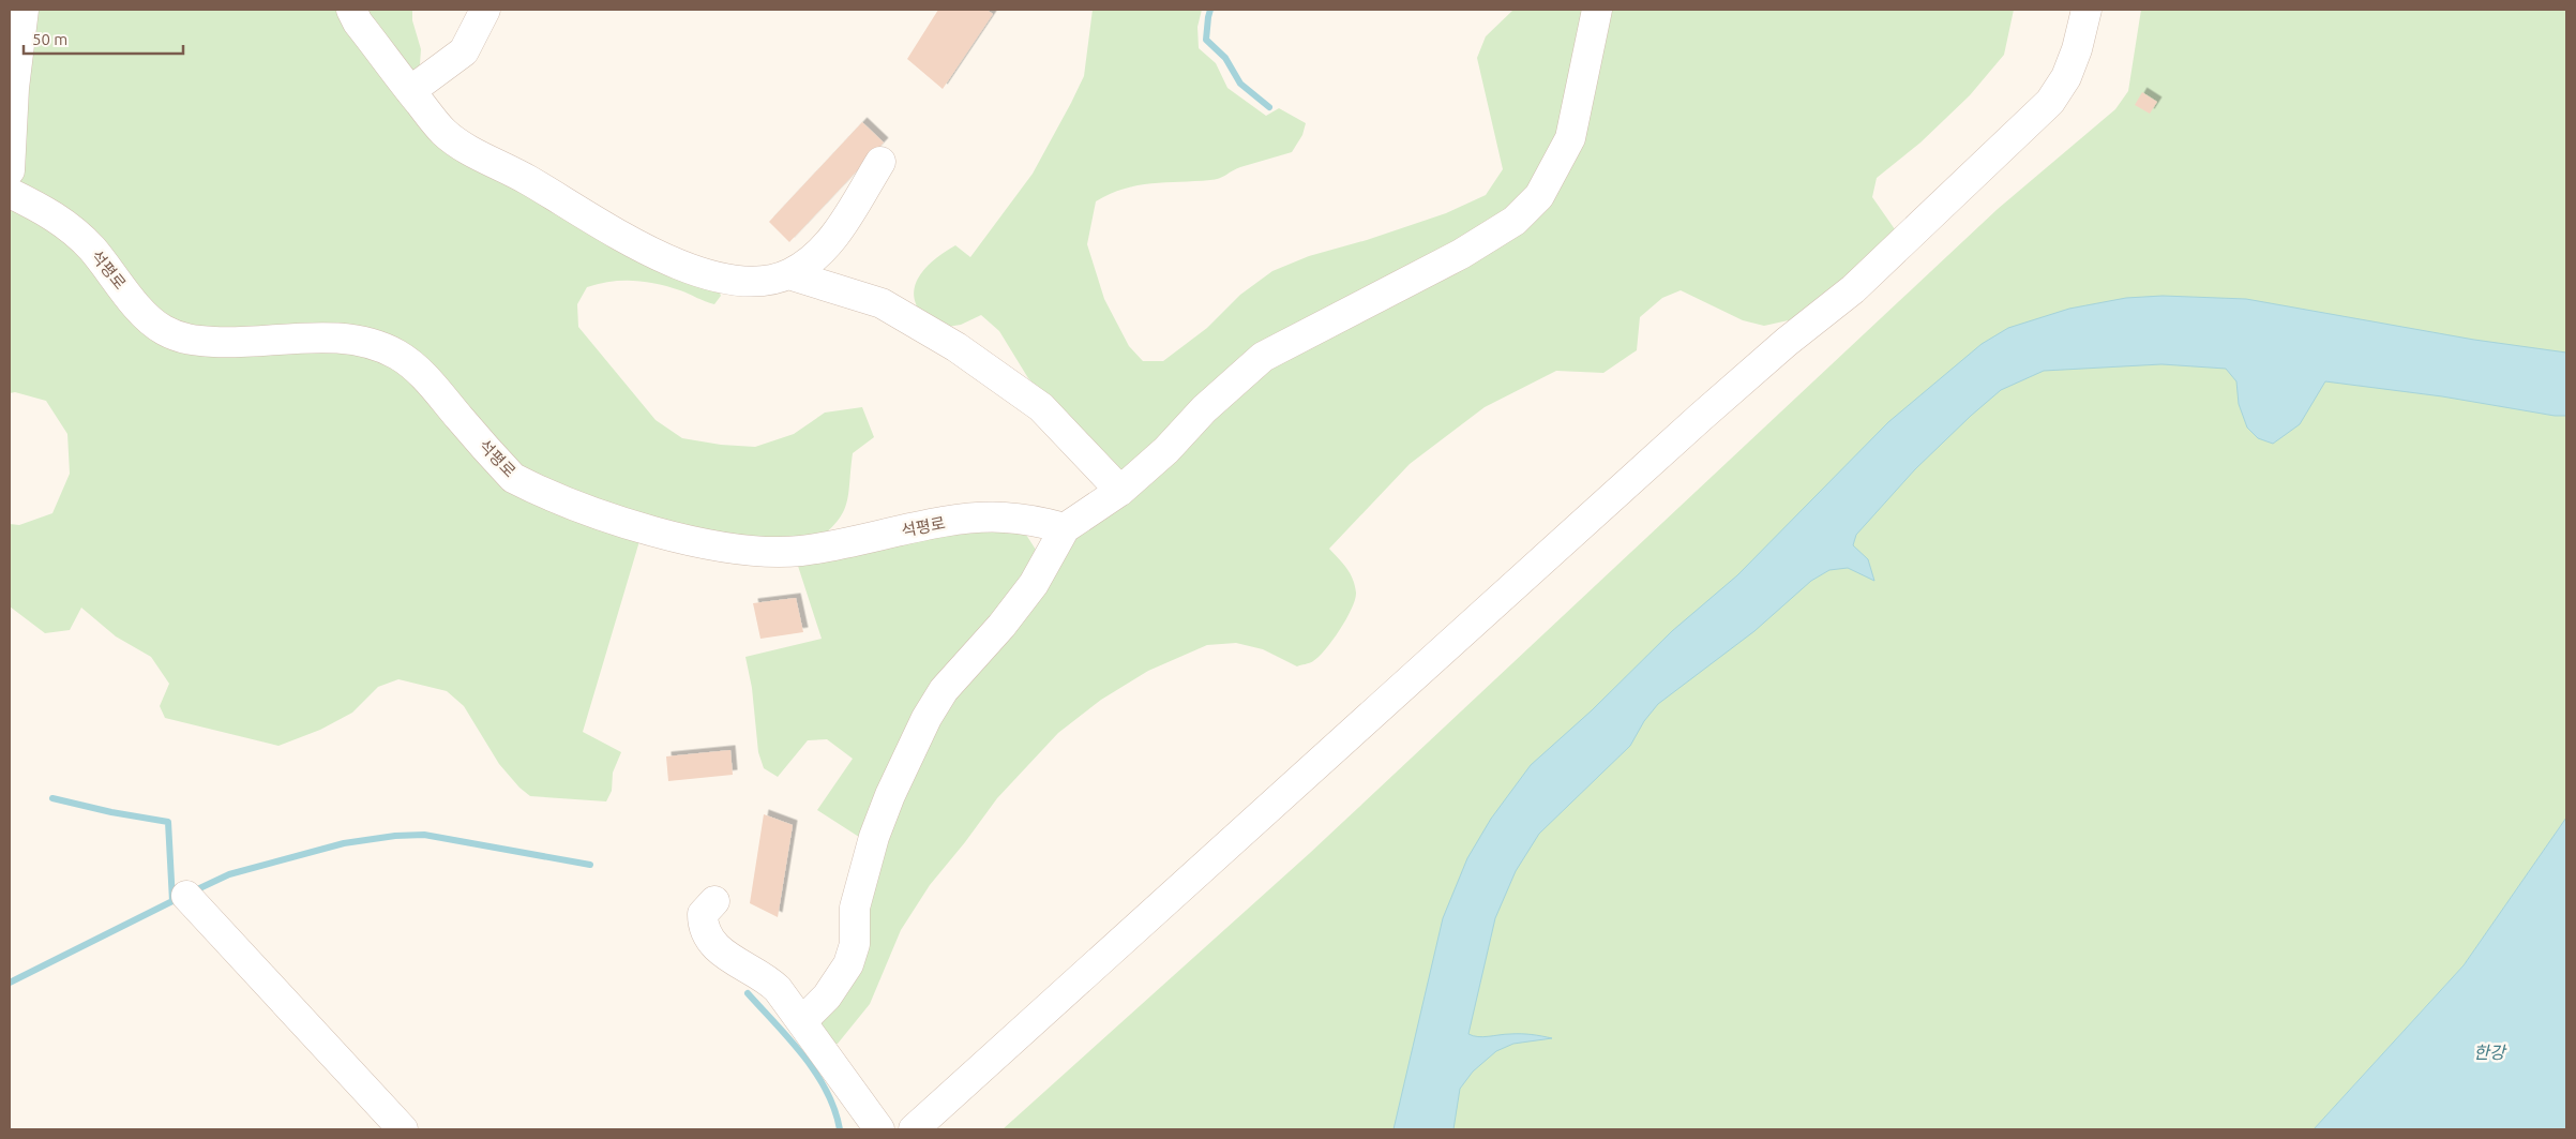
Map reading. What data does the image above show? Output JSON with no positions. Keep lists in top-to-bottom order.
{
  "streets": {
    "street": ["석평로"]
  },
  "water": ["한강"],
  "scale_bar": "50 m"
}
